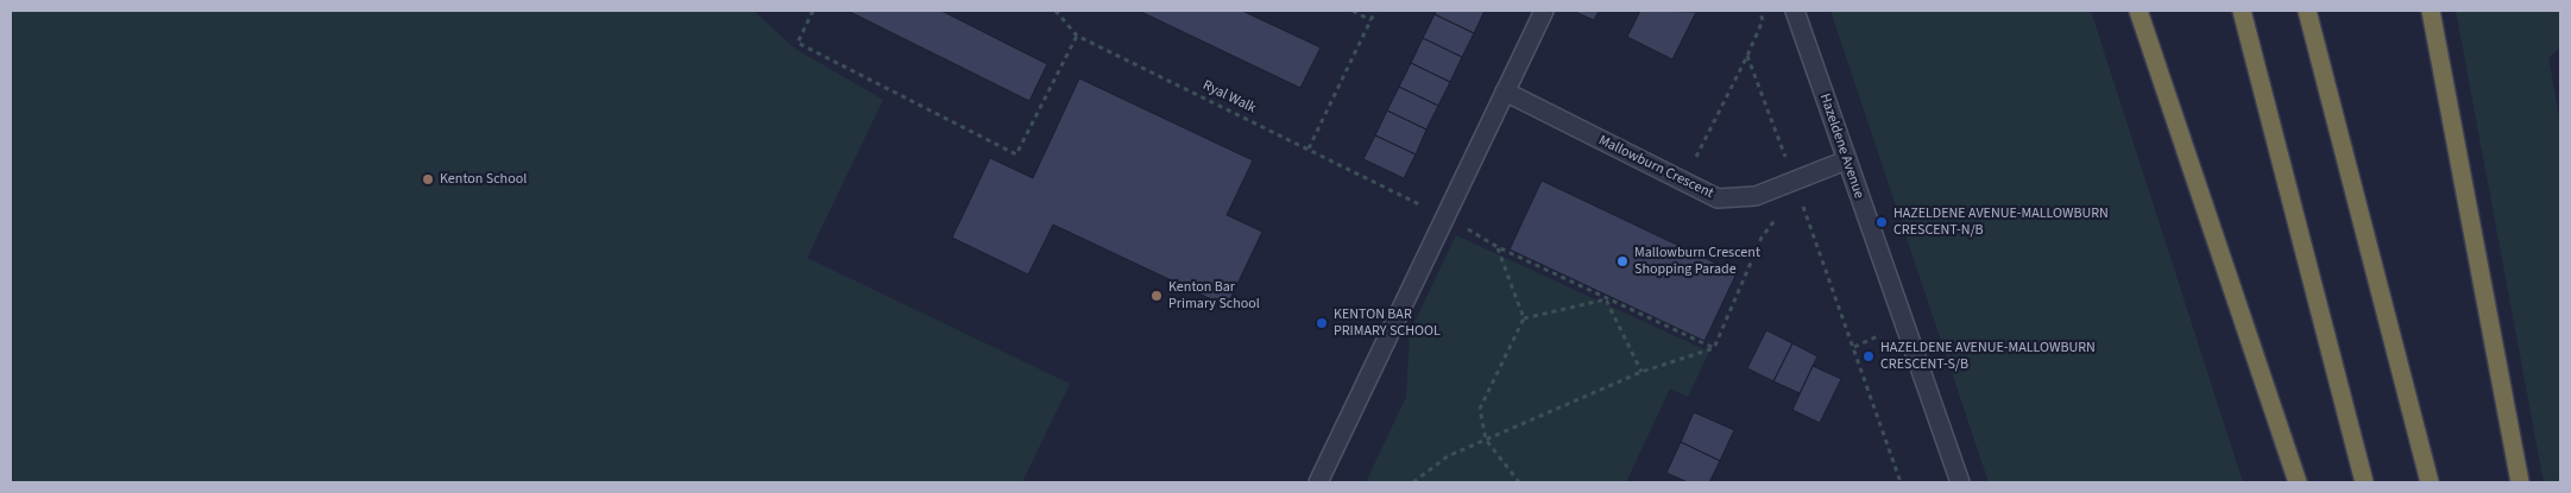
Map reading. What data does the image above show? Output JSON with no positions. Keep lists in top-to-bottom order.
{
  "streets": {
    "street": ["Hazeldene Avenue", "Mallowburn Crescent"],
    "path": ["Ryal Walk"]
  },
  "crossings": [
    ["Hazeldene Avenue", "Mallowburn Crescent"]
  ],
  "places": [
    "Kenton School",
    "HAZELDENE AVENUE-MALLOWBURN CRESCENT-N/B",
    "Mallowburn Crescent Shopping Parade",
    "Kenton Bar Primary School",
    "KENTON BAR PRIMARY SCHOOL",
    "HAZELDENE AVENUE-MALLOWBURN CRESCENT-S/B"
  ]
}
